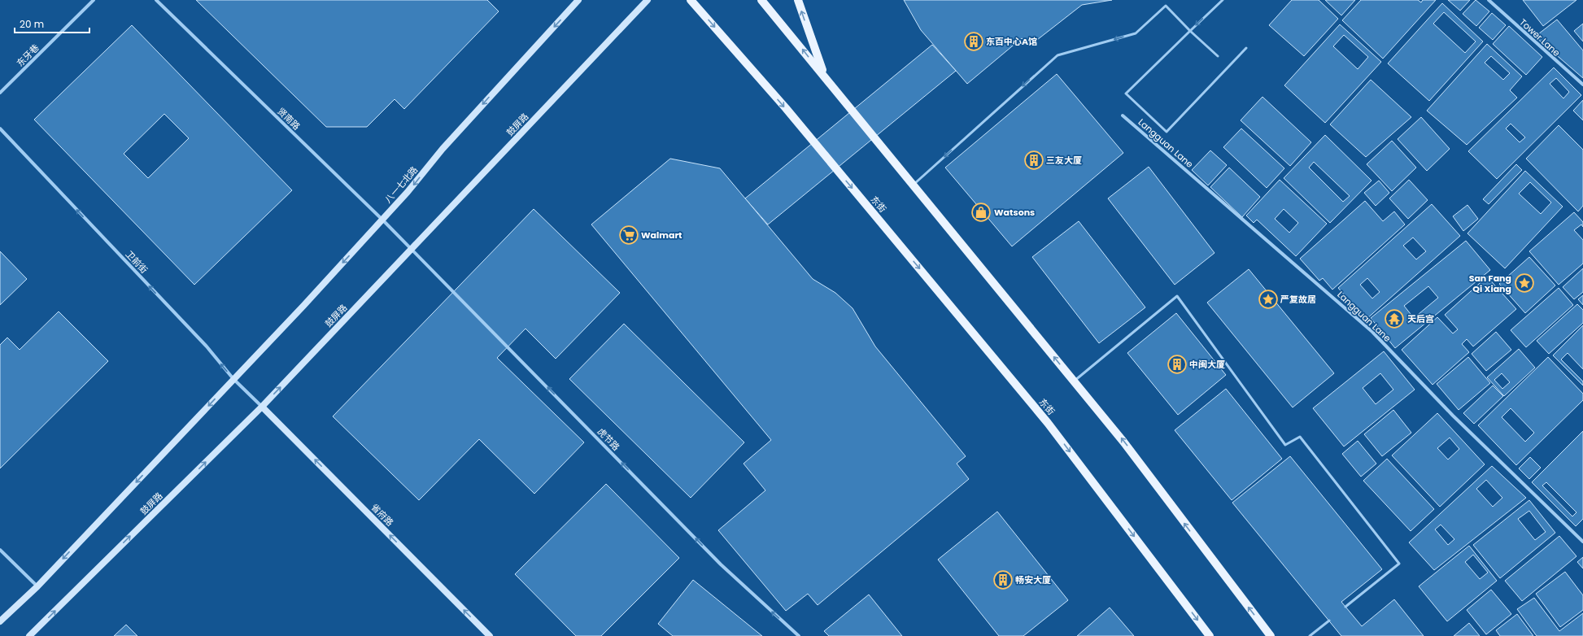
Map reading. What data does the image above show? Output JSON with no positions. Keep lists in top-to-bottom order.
{
  "streets": {
    "main road": [
      "鼓屏路",
      "八一七北路",
      "东街",
      "省府路"
    ],
    "street": [
      "Tower Lane",
      "东牙巷",
      "贤南路",
      "Langguan Lane",
      "卫前街",
      "虎节路"
    ]
  },
  "crossings": [
    ["贤南路", "鼓屏路"],
    ["贤南路", "八一七北路"],
    ["贤南路", "虎节路"],
    ["鼓屏路", "卫前街"],
    ["鼓屏路", "虎节路"],
    ["鼓屏路", "省府路"],
    ["八一七北路", "卫前街"],
    ["卫前街", "省府路"]
  ],
  "one_way": [
    "八一七北路",
    "卫前街",
    "虎节路",
    "省府路"
  ],
  "places": {
    "building": [
      "东百中心A馆",
      "三友大厦",
      "中闽大厦",
      "畅安大厦"
    ],
    "shop": ["Watsons"],
    "supermarket": ["Walmart"],
    "place": ["San Fang Qi Xiang", "严复故居"],
    "temple": ["天后宫"]
  },
  "scale_bar": "20 m"
}
